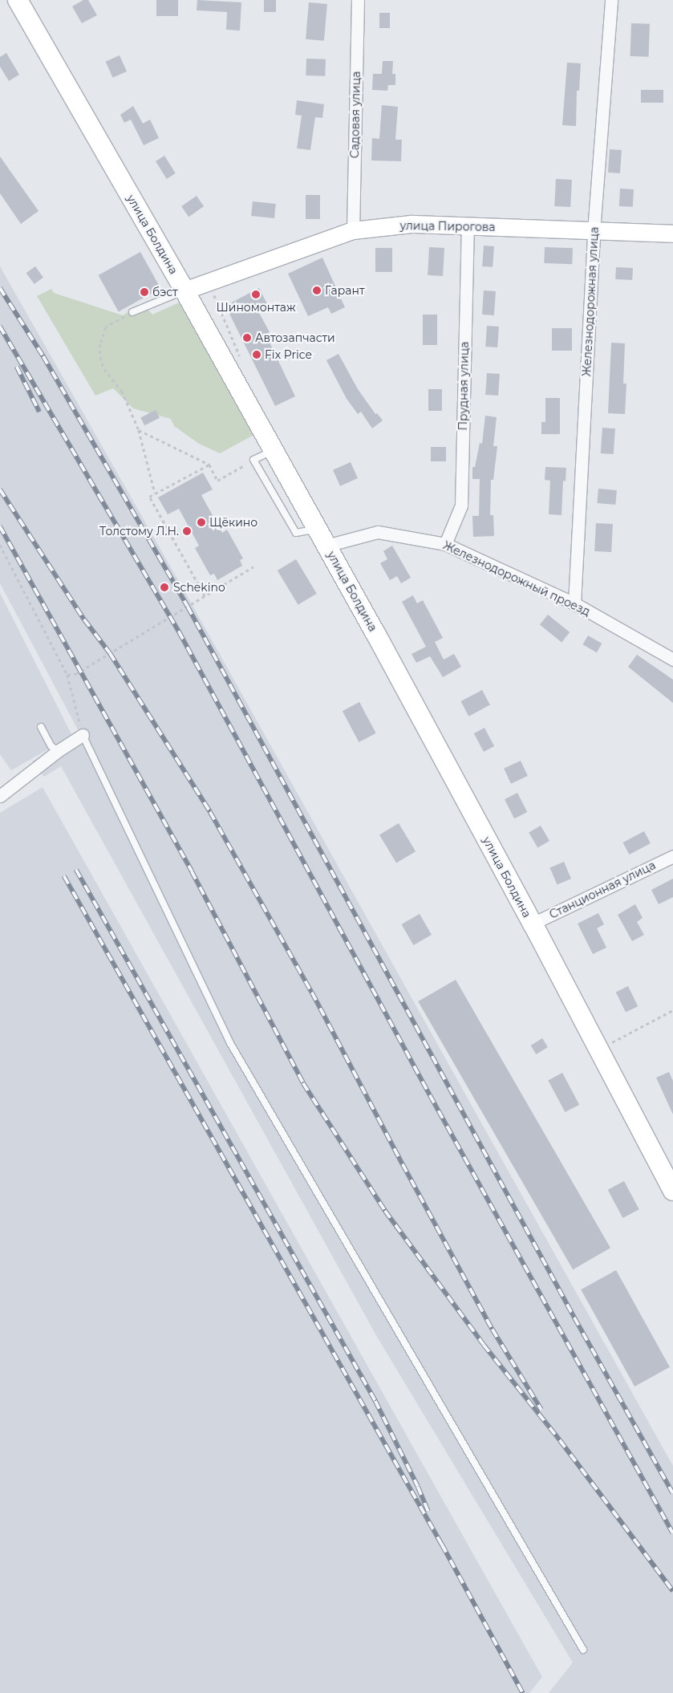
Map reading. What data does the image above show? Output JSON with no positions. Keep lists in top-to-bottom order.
{
  "streets": {
    "main road": ["улица Болдина"],
    "street": [
      "Садовая улица",
      "улица Пирогова",
      "Железнодорожная улица",
      "Прудная улица",
      "Железнодорожный проезд",
      "Станционная улица"
    ]
  },
  "crossings": [
    ["Садовая улица", "улица Пирогова"],
    ["улица Пирогова", "улица Болдина"],
    ["улица Пирогова", "Железнодорожная улица"],
    ["улица Пирогова", "Прудная улица"],
    ["улица Болдина", "Железнодорожный проезд"],
    ["улица Болдина", "Станционная улица"],
    ["Железнодорожная улица", "Железнодорожный проезд"],
    ["Прудная улица", "Железнодорожный проезд"]
  ],
  "places": [
    "Гарант",
    "бэст",
    "Шиномонтаж",
    "Автозапчасти",
    "Fix Price",
    "Щёкино",
    "Толстому Л.Н.",
    "Schekino"
  ]
}
